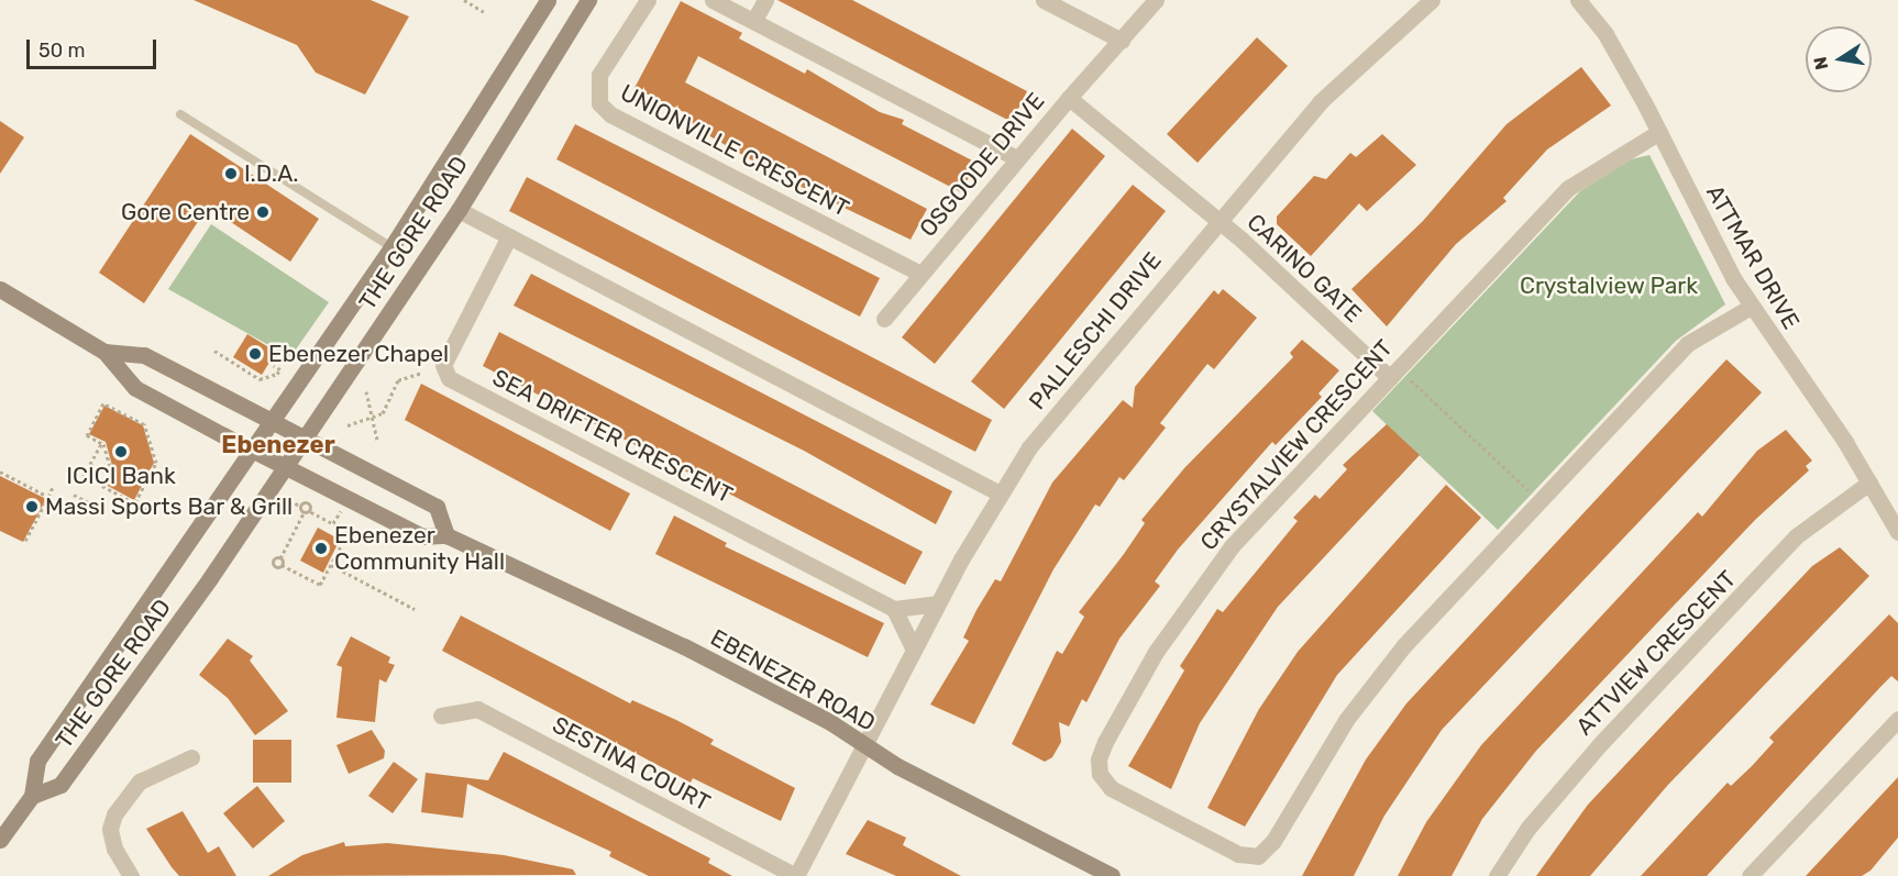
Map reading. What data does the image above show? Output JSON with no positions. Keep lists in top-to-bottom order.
{
  "streets": {
    "main road": ["THE GORE ROAD", "EBENEZER ROAD"],
    "street": [
      "UNIONVILLE CRESCENT",
      "OSGOODE DRIVE",
      "ATTMAR DRIVE",
      "CARINO GATE",
      "PALLESCHI DRIVE",
      "SEA DRIFTER CRESCENT",
      "CRYSTALVIEW CRESCENT",
      "ATTVIEW CRESCENT",
      "SESTINA COURT"
    ]
  },
  "crossings": [
    ["UNIONVILLE CRESCENT", "OSGOODE DRIVE"],
    ["OSGOODE DRIVE", "CARINO GATE"],
    ["OSGOODE DRIVE", "PALLESCHI DRIVE"],
    ["THE GORE ROAD", "EBENEZER ROAD"],
    ["ATTMAR DRIVE", "CRYSTALVIEW CRESCENT"],
    ["ATTMAR DRIVE", "ATTVIEW CRESCENT"],
    ["CARINO GATE", "PALLESCHI DRIVE"],
    ["CARINO GATE", "CRYSTALVIEW CRESCENT"],
    ["PALLESCHI DRIVE", "EBENEZER ROAD"],
    ["PALLESCHI DRIVE", "SESTINA COURT"]
  ],
  "districts": ["Ebenezer"],
  "parks": ["Crystalview Park"],
  "places": [
    "I.D.A.",
    "Gore Centre",
    "Ebenezer Chapel",
    "ICICI Bank",
    "Massi Sports Bar & Grill",
    "Ebenezer Community Hall"
  ],
  "scale_bar": "50 m",
  "north": "left"
}
